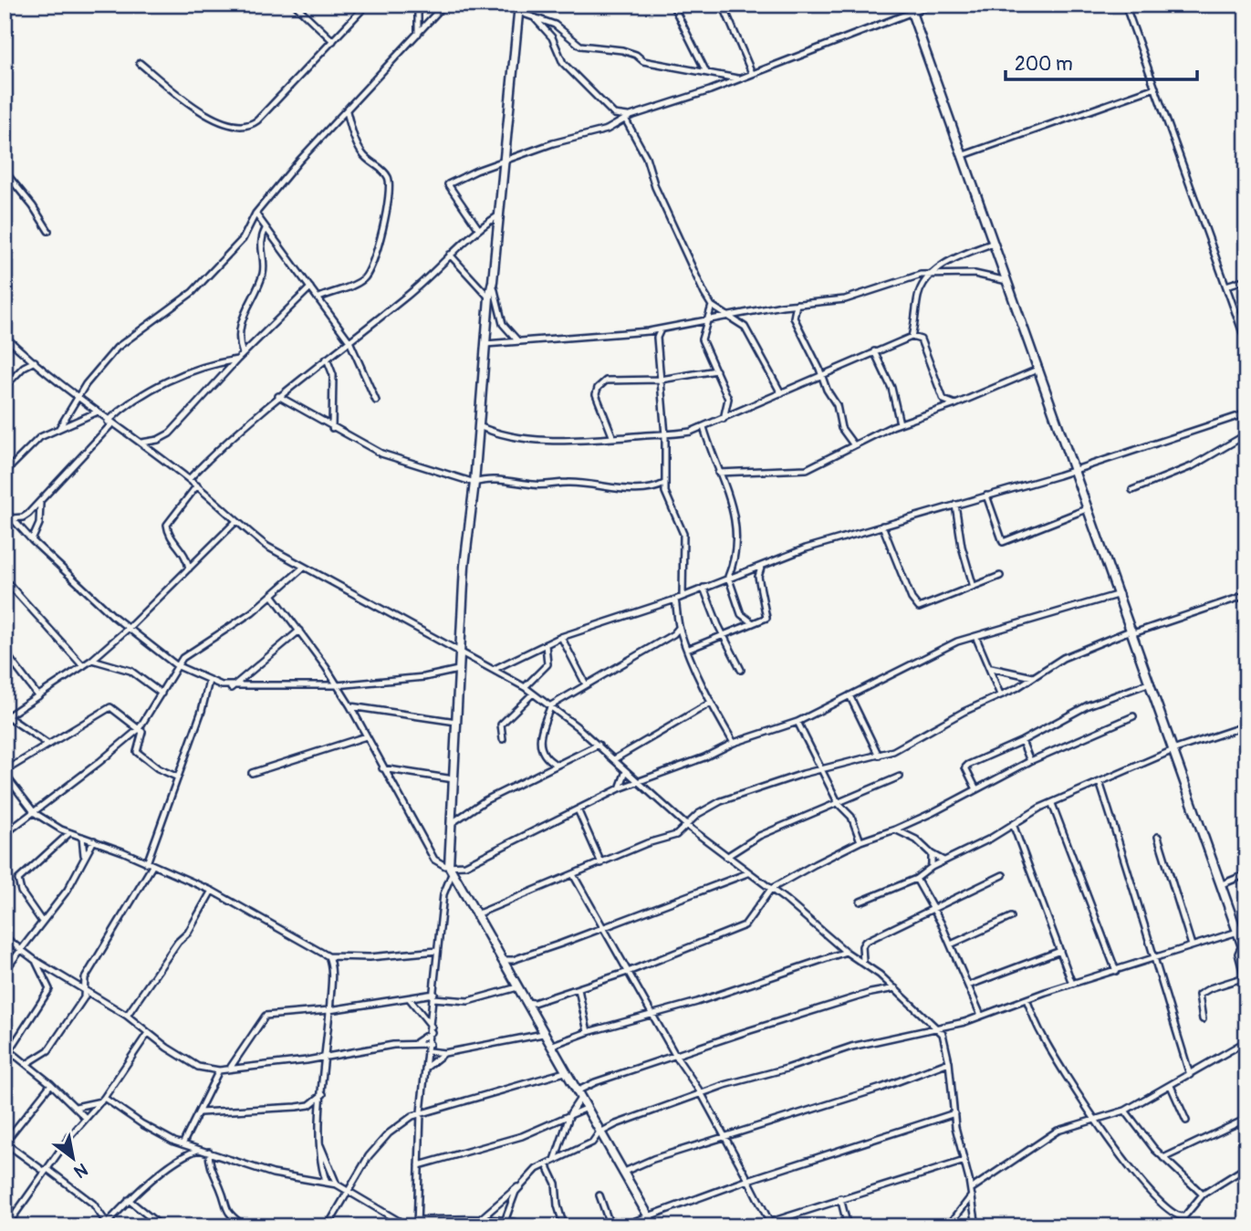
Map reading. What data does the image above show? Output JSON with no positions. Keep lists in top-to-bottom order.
{
  "scale_bar": "200 m",
  "north": "bottom right"
}
